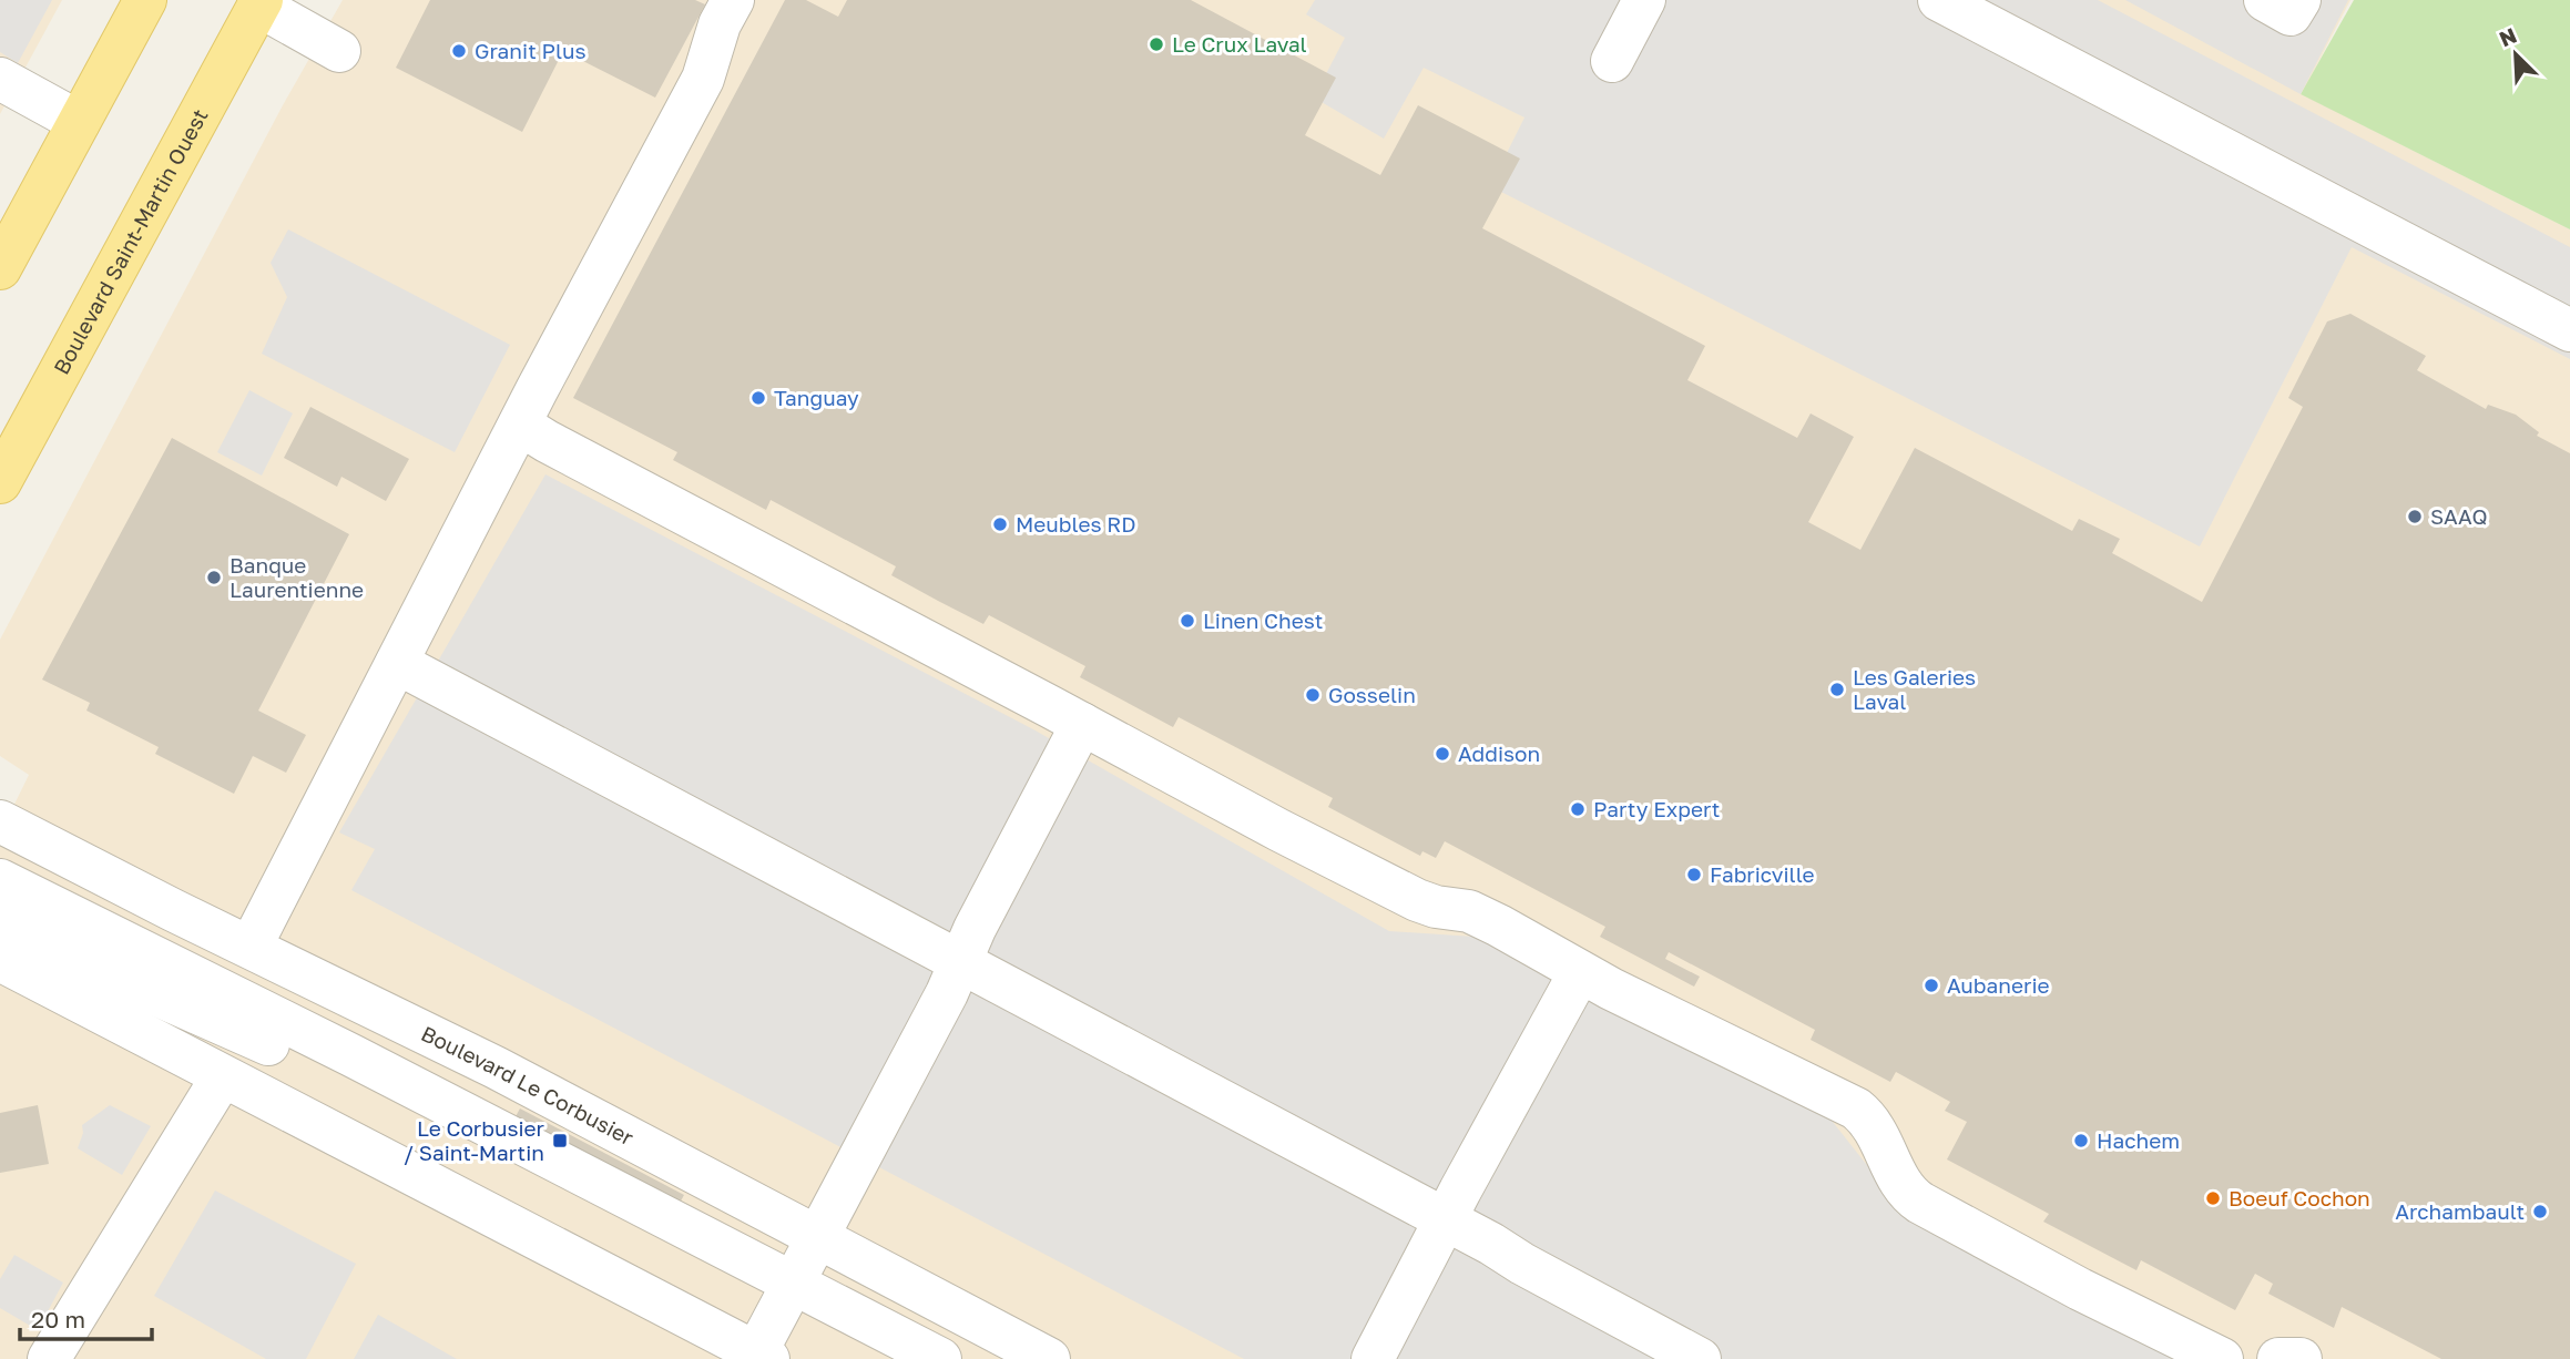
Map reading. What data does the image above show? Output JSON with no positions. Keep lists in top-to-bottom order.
{
  "streets": {
    "main road": ["Boulevard Saint-Martin Ouest"],
    "street": ["Boulevard Le Corbusier"]
  },
  "places": {
    "other": [
      "Le Crux Laval",
      "Granit Plus",
      "Tanguay",
      "SAAQ",
      "Meubles RD",
      "Banque Laurentienne",
      "Linen Chest",
      "Les Galeries Laval",
      "Gosselin",
      "Addison",
      "Party Expert",
      "Fabricville",
      "Aubanerie",
      "Hachem",
      "Boeuf Cochon",
      "Archambault"
    ],
    "transit": ["Le Corbusier / Saint-Martin"]
  },
  "scale_bar": "20 m",
  "north": "top left"
}
